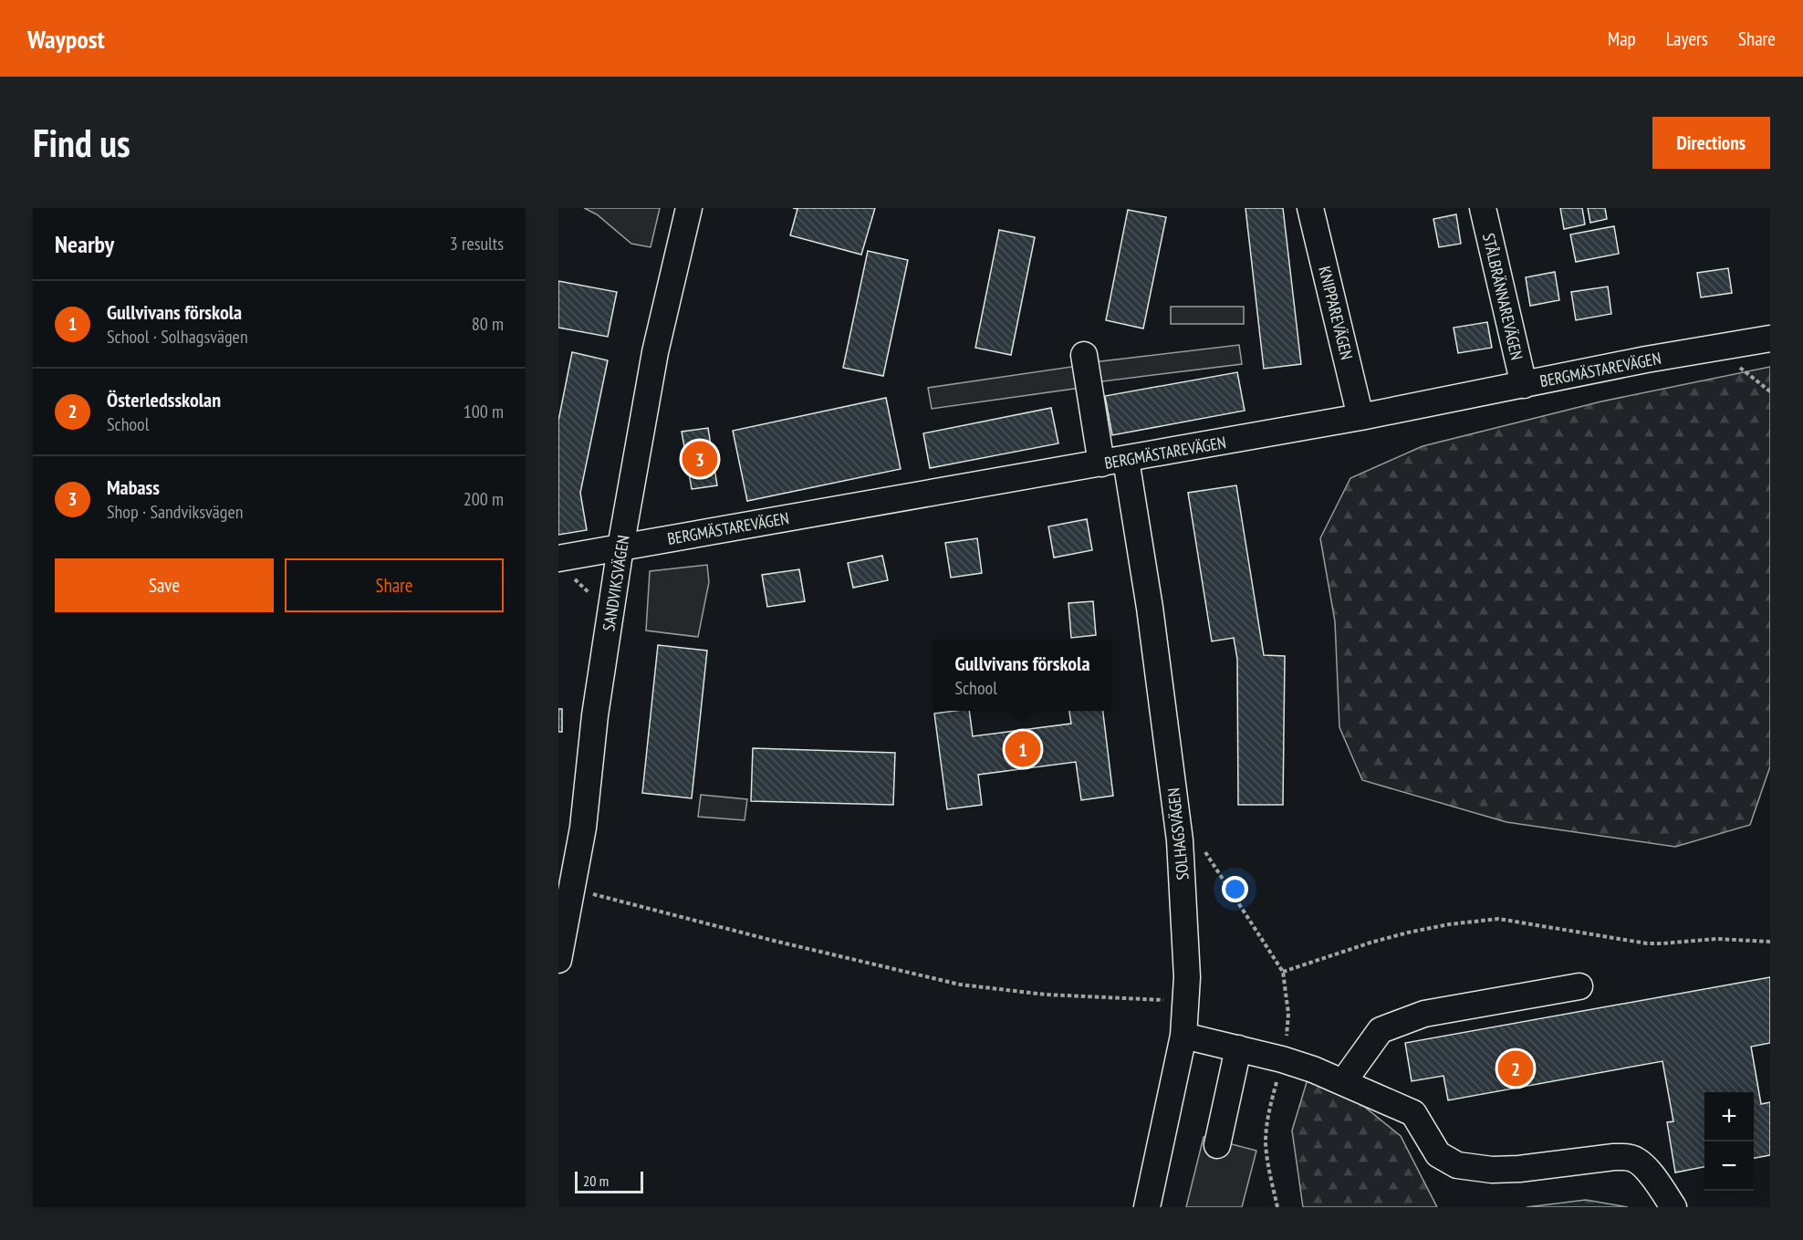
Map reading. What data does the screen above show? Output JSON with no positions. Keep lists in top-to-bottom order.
{
  "streets": {
    "street": [
      "STÅLBRÄNNAREVÄGEN",
      "KNIPPAREVÄGEN",
      "BERGMÄSTAREVÄGEN",
      "SANDVIKSVÄGEN",
      "SOLHAGSVÄGEN"
    ]
  },
  "crossings": [
    ["STÅLBRÄNNAREVÄGEN", "BERGMÄSTAREVÄGEN"],
    ["KNIPPAREVÄGEN", "BERGMÄSTAREVÄGEN"],
    ["BERGMÄSTAREVÄGEN", "SANDVIKSVÄGEN"],
    ["BERGMÄSTAREVÄGEN", "SOLHAGSVÄGEN"]
  ],
  "scale_bar": "20 m",
  "page": {
    "header": "Waypost",
    "nav": ["Map", "Layers", "Share"],
    "buttons": [
      "Directions",
      ["Save", "Share"]
    ],
    "title": "Find us",
    "heading": ["Nearby", "3 results"],
    "list": [
      {
        "mark": "1",
        "name": "Gullvivans förskola",
        "note": "School · Solhagsvägen",
        "value": "80 m"
      },
      {
        "mark": "2",
        "name": "Österledsskolan",
        "note": "School",
        "value": "100 m"
      },
      {
        "mark": "3",
        "name": "Mabass",
        "note": "Shop · Sandviksvägen",
        "value": "200 m"
      }
    ],
    "pins": ["3", "1", "2"],
    "popup": ["Gullvivans förskola", "School"],
    "map_buttons": ["+", "−"],
    "scale": "20 m"
  }
}
